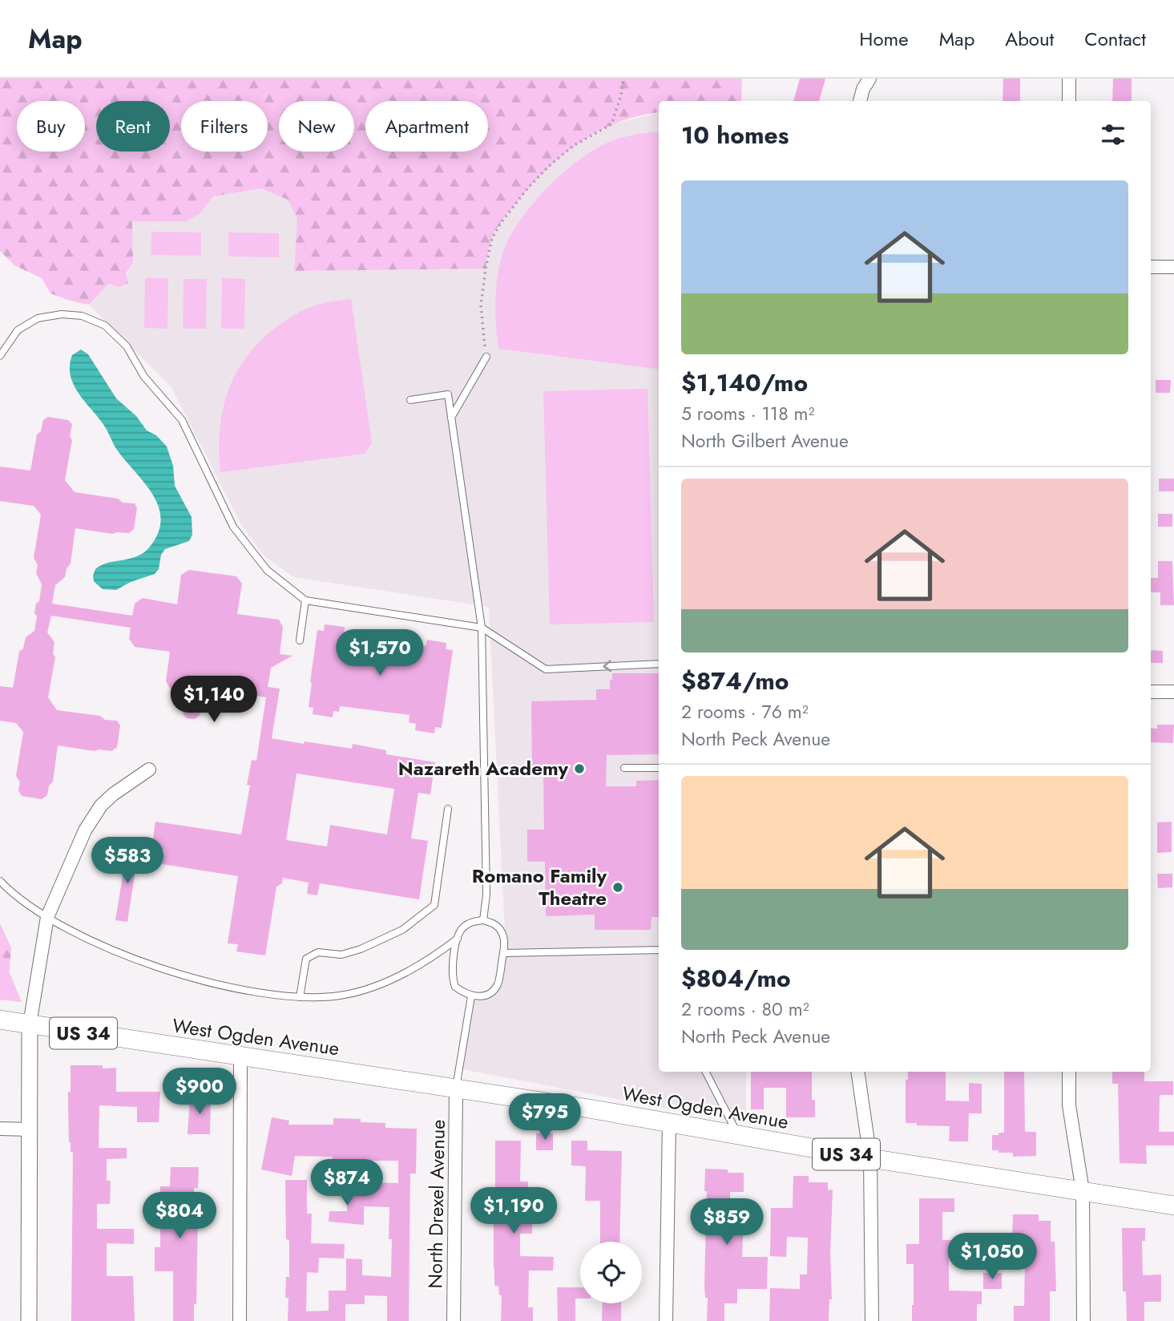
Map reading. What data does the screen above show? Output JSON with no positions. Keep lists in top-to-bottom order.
{
  "streets": {
    "main road": ["US 34", "West Ogden Avenue"],
    "street": ["North Drexel Avenue"]
  },
  "crossings": [
    ["US 34", "West Ogden Avenue"],
    ["West Ogden Avenue", "North Drexel Avenue"]
  ],
  "places": ["Nazareth Academy", "Romano Family Theatre"],
  "page": {
    "header": "Map",
    "nav": [
      "Home",
      "Map",
      "About",
      "Contact"
    ],
    "chip": [
      "Buy",
      "Rent",
      "Filters",
      "New",
      "Apartment"
    ],
    "heading": "10 homes",
    "list": [
      {
        "name": "$1,140/mo",
        "note": "5 rooms · 118 m² · North Gilbert Avenue"
      },
      {
        "name": "$874/mo",
        "note": "2 rooms · 76 m² · North Peck Avenue"
      },
      {
        "name": "$804/mo",
        "note": "2 rooms · 80 m² · North Peck Avenue"
      }
    ],
    "price": [
      "$1,570",
      "$1,140",
      "$583",
      "$900",
      "$795",
      "$874",
      "$1,190",
      "$804",
      "$859",
      "$1,050"
    ]
  }
}
